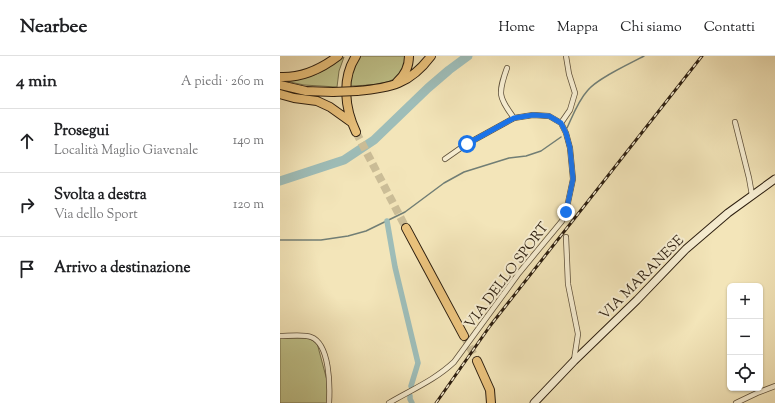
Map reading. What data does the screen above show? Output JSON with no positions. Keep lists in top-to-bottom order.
{
  "streets": {
    "main road": ["VIA MARANESE"],
    "street": ["VIA DELLO SPORT"]
  },
  "page": {
    "header": "Nearbee",
    "nav": [
      "Home",
      "Mappa",
      "Chi siamo",
      "Contatti"
    ],
    "heading": ["4 min", "A piedi · 260 m"],
    "list": [
      ["Prosegui", "Località Maglio Giavenale", "140 m"],
      ["Svolta a destra", "Via dello Sport", "120 m"],
      "Arrivo a destinazione"
    ],
    "map_buttons": ["+", "−"]
  }
}
